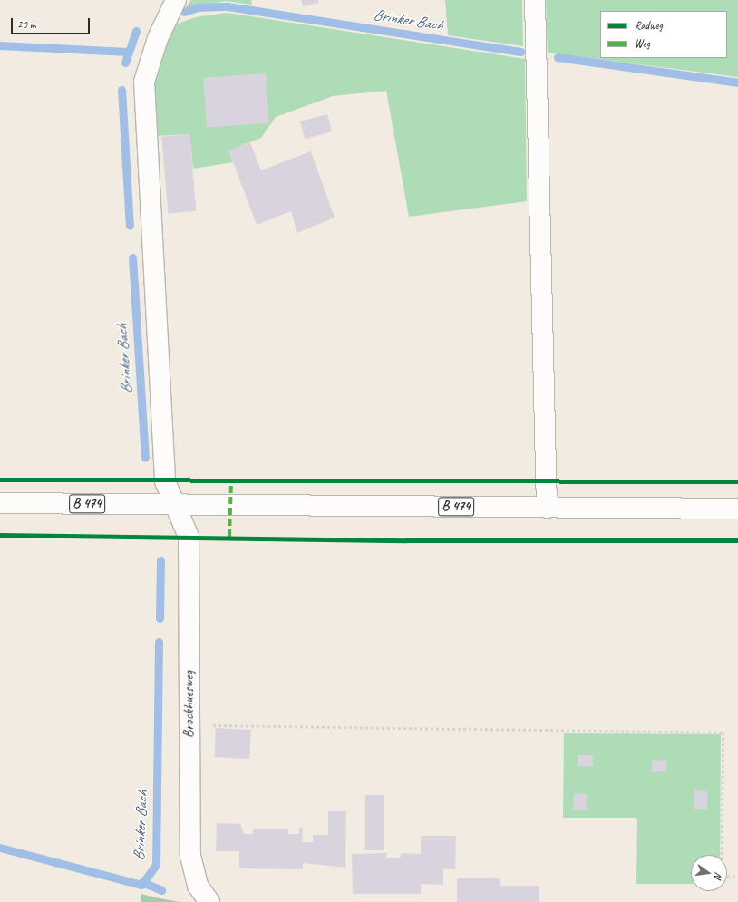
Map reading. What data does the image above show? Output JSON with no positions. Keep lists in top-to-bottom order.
{
  "streets": {
    "street": ["B 474", "Brockhuesweg"]
  },
  "crossings": [
    ["B 474", "Brockhuesweg"]
  ],
  "water": ["Brinker Bach"],
  "legend": ["Radweg", "Weg"],
  "scale_bar": "20 m",
  "north": "right"
}
